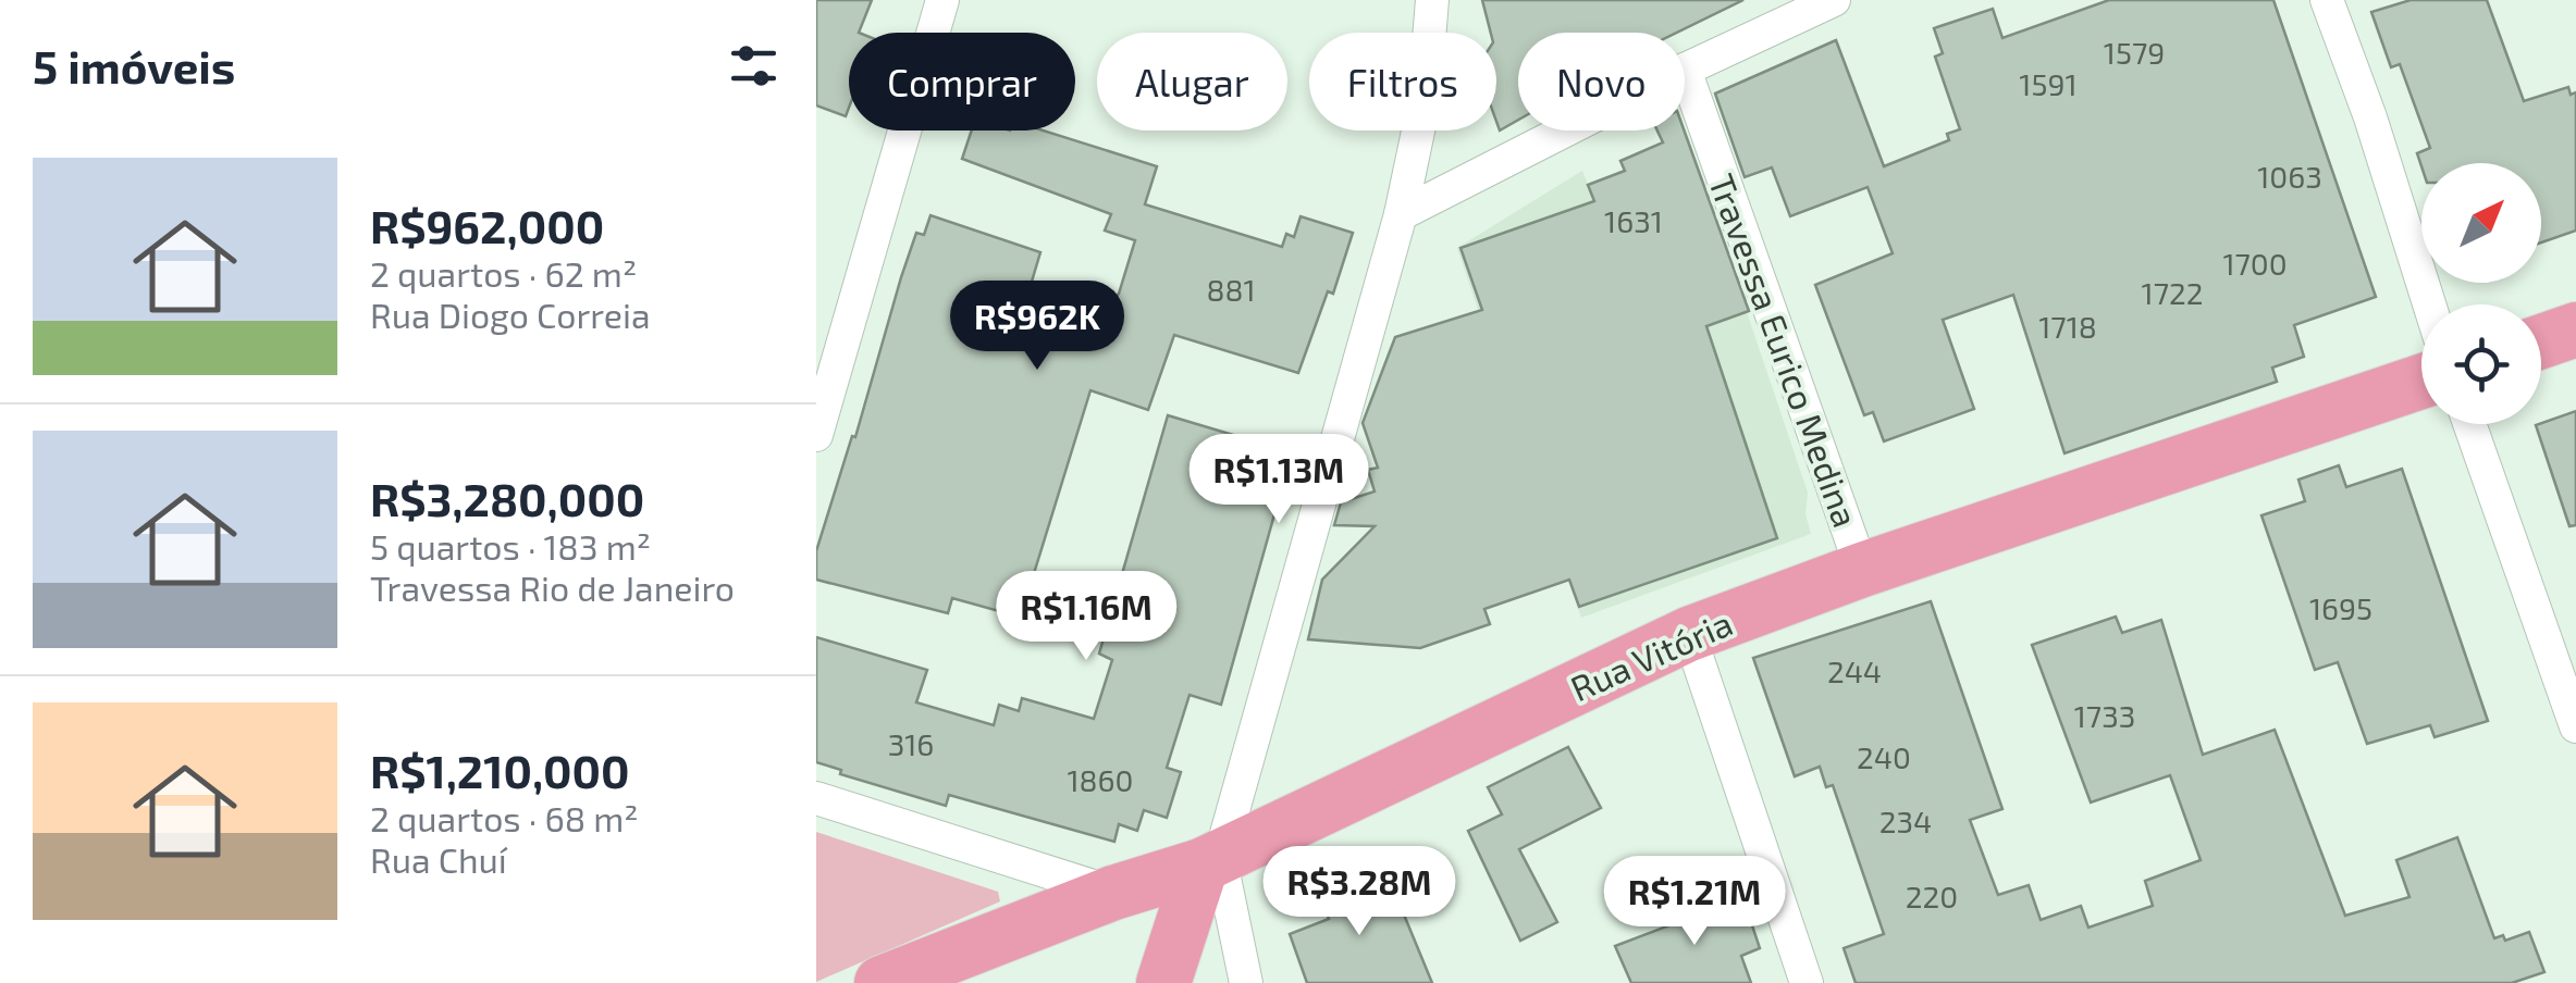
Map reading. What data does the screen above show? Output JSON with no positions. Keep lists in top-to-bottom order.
{
  "streets": {
    "main road": ["Rua Vitória"],
    "street": ["Travessa Eurico Medina"]
  },
  "crossings": [
    ["Travessa Eurico Medina", "Rua Vitória"]
  ],
  "house_numbers": [
    "1579",
    "1591",
    "1063",
    "1631",
    "1700",
    "881",
    "1722",
    "1718",
    "1695",
    "244",
    "1733",
    "316",
    "240",
    "1860",
    "234",
    "220"
  ],
  "north": "top right",
  "page": {
    "heading": "5 imóveis",
    "chip": [
      "Comprar",
      "Alugar",
      "Filtros",
      "Novo"
    ],
    "list": [
      {
        "name": "R$962,000",
        "note": "2 quartos · 62 m² · Rua Diogo Correia"
      },
      {
        "name": "R$3,280,000",
        "note": "5 quartos · 183 m² · Travessa Rio de Janeiro"
      },
      {
        "name": "R$1,210,000",
        "note": "2 quartos · 68 m² · Rua Chuí"
      }
    ],
    "price": [
      "R$962K",
      "R$1.13M",
      "R$1.16M",
      "R$3.28M",
      "R$1.21M"
    ]
  }
}
